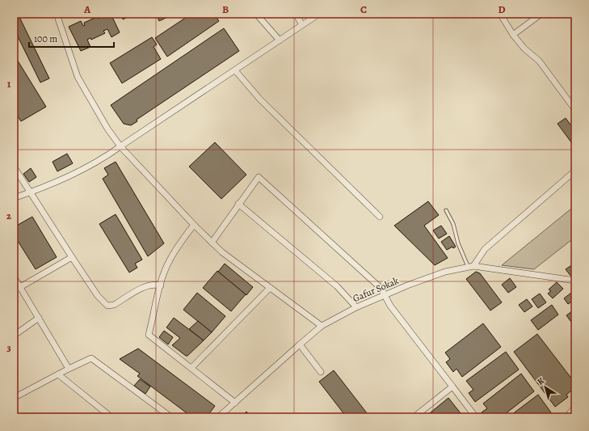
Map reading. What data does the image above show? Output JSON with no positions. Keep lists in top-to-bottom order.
{
  "streets": {
    "street": ["Gafur Sokak"]
  },
  "scale_bar": "100 m",
  "north": "top left",
  "grid": {
    "columns": [
      "A",
      "B",
      "C",
      "D"
    ],
    "rows": ["1", "2", "3"]
  }
}
